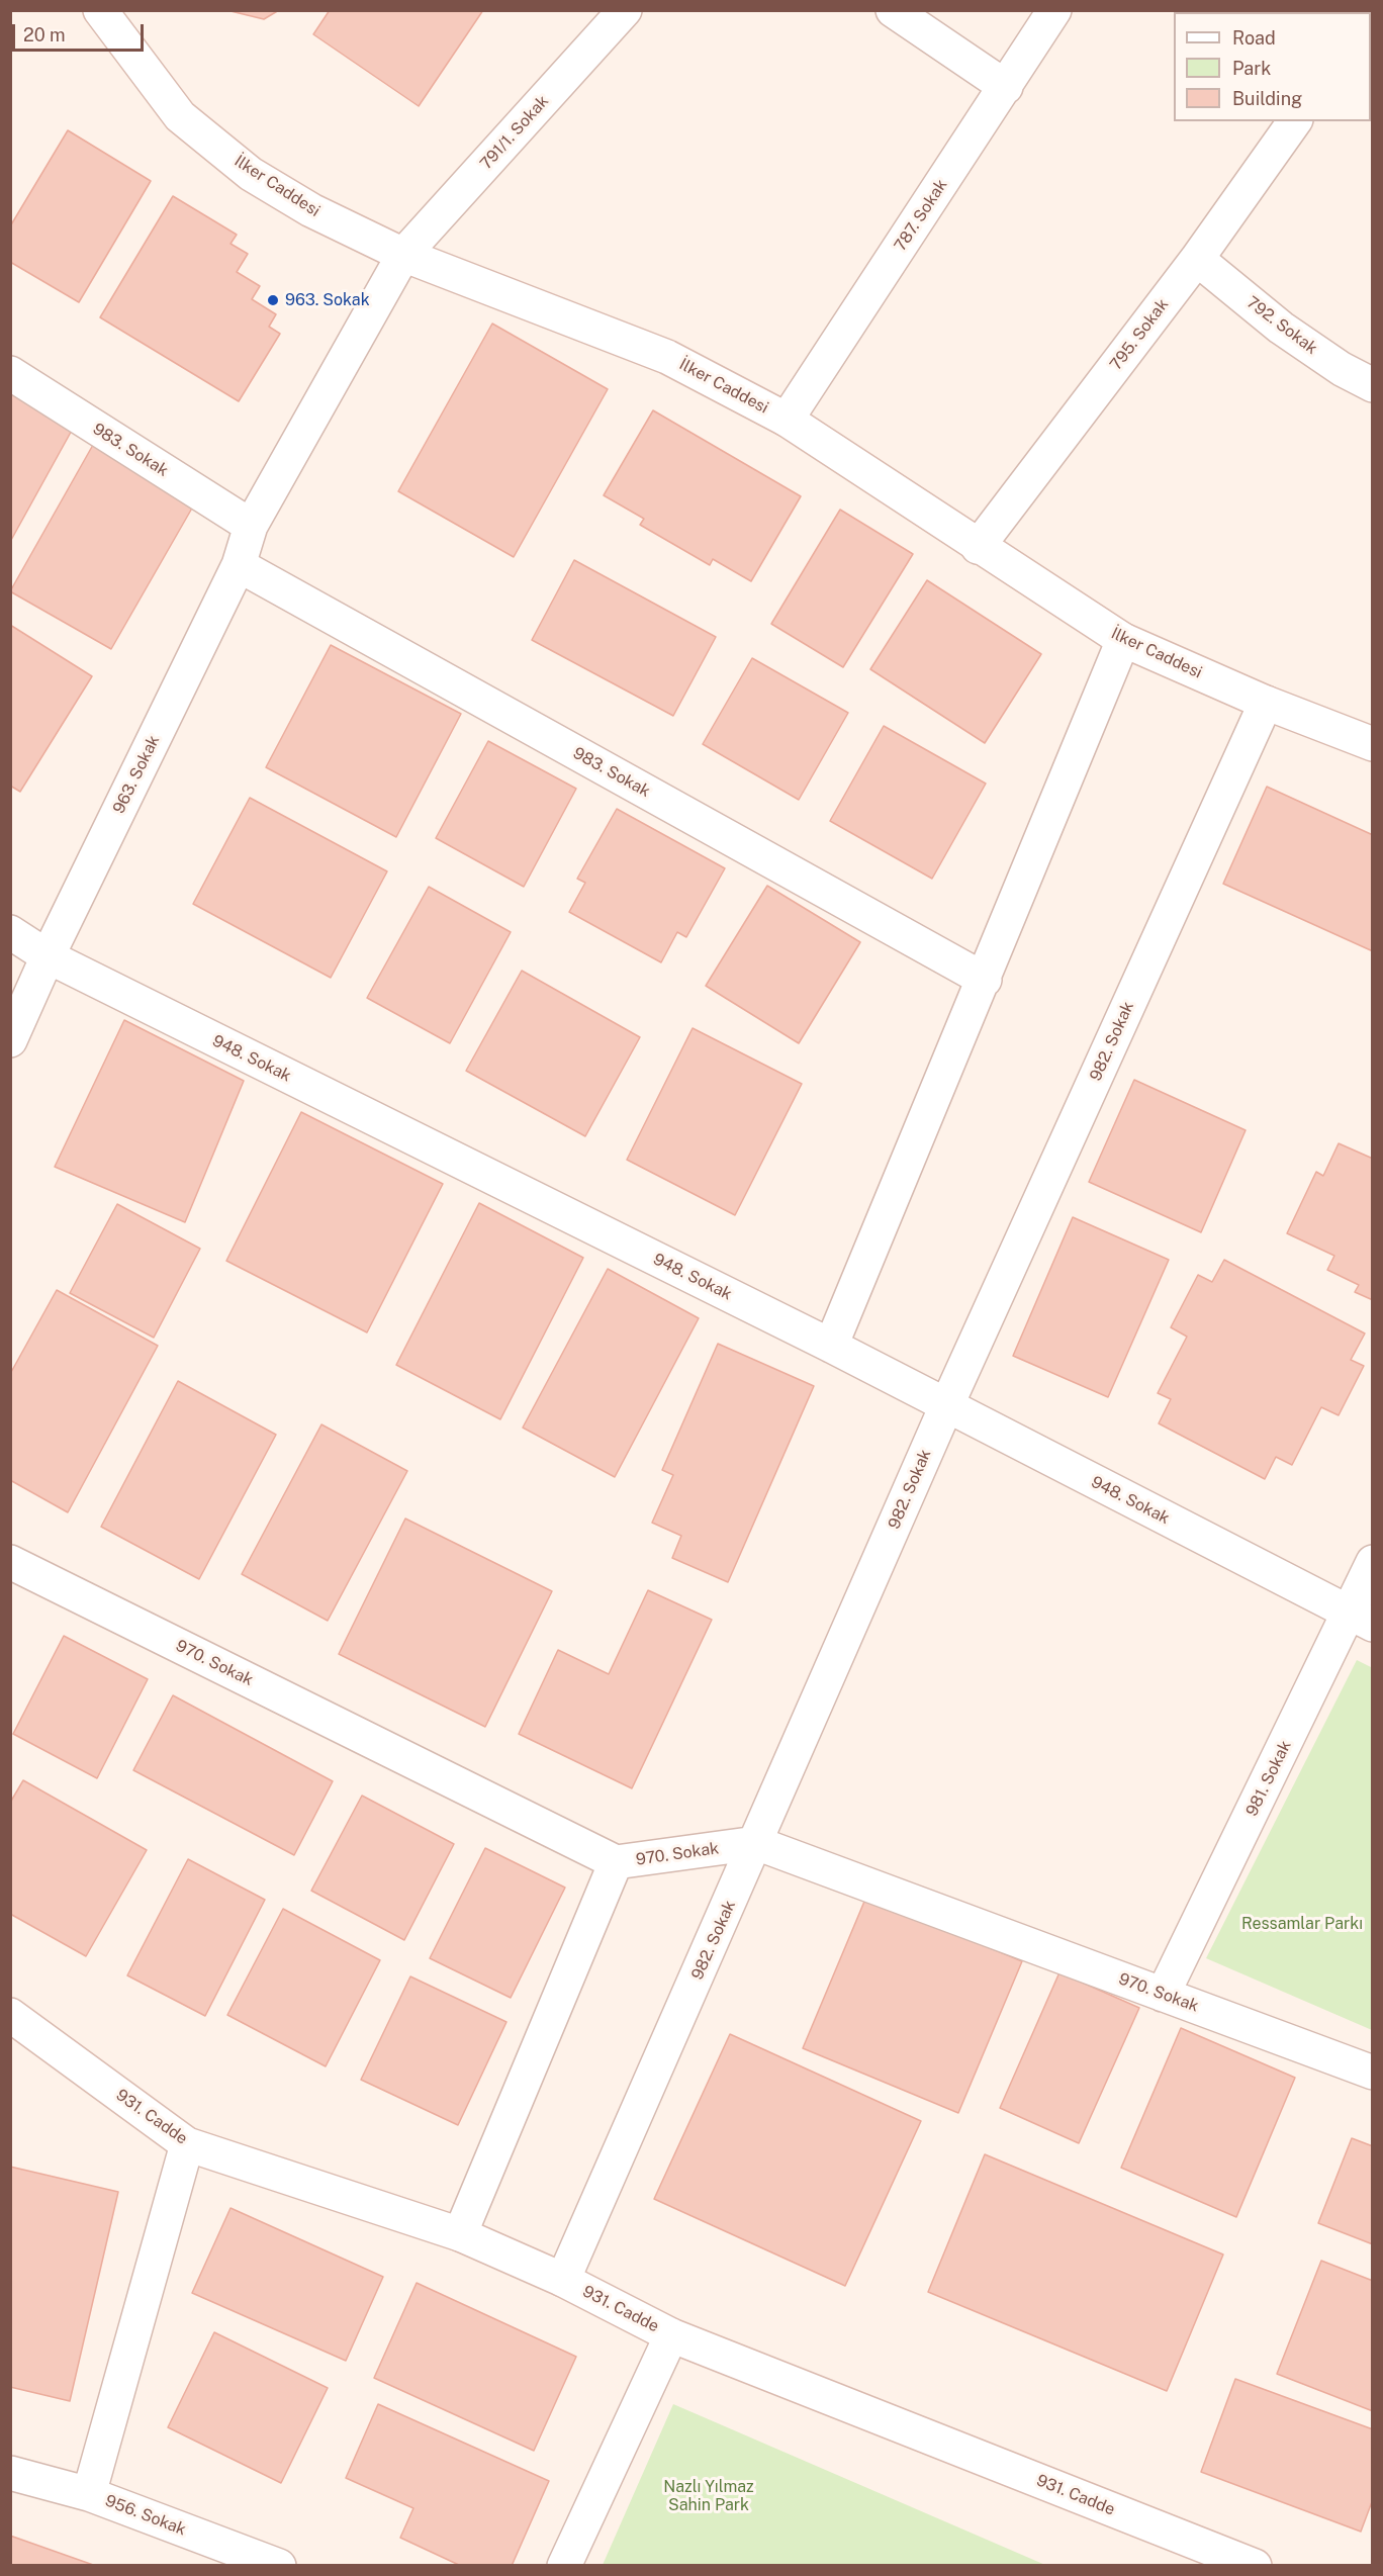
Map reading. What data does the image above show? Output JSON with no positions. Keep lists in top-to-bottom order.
{
  "streets": {
    "street": [
      "791/1. Sokak",
      "İlker Caddesi",
      "787. Sokak",
      "792. Sokak",
      "795. Sokak",
      "983. Sokak",
      "963. Sokak",
      "982. Sokak",
      "948. Sokak",
      "970. Sokak",
      "981. Sokak",
      "931. Cadde",
      "956. Sokak"
    ]
  },
  "crossings": [
    ["791/1. Sokak", "İlker Caddesi"],
    ["791/1. Sokak", "963. Sokak"],
    ["İlker Caddesi", "787. Sokak"],
    ["İlker Caddesi", "795. Sokak"],
    ["İlker Caddesi", "963. Sokak"],
    ["İlker Caddesi", "982. Sokak"],
    ["792. Sokak", "795. Sokak"],
    ["983. Sokak", "963. Sokak"],
    ["963. Sokak", "948. Sokak"],
    ["982. Sokak", "948. Sokak"],
    ["982. Sokak", "970. Sokak"],
    ["982. Sokak", "931. Cadde"],
    ["948. Sokak", "981. Sokak"],
    ["970. Sokak", "981. Sokak"]
  ],
  "parks": ["Ressamlar Parkı", "Nazlı Yılmaz Sahin Park"],
  "places": ["963. Sokak"],
  "legend": ["Road", "Park", "Building"],
  "scale_bar": "20 m"
}
